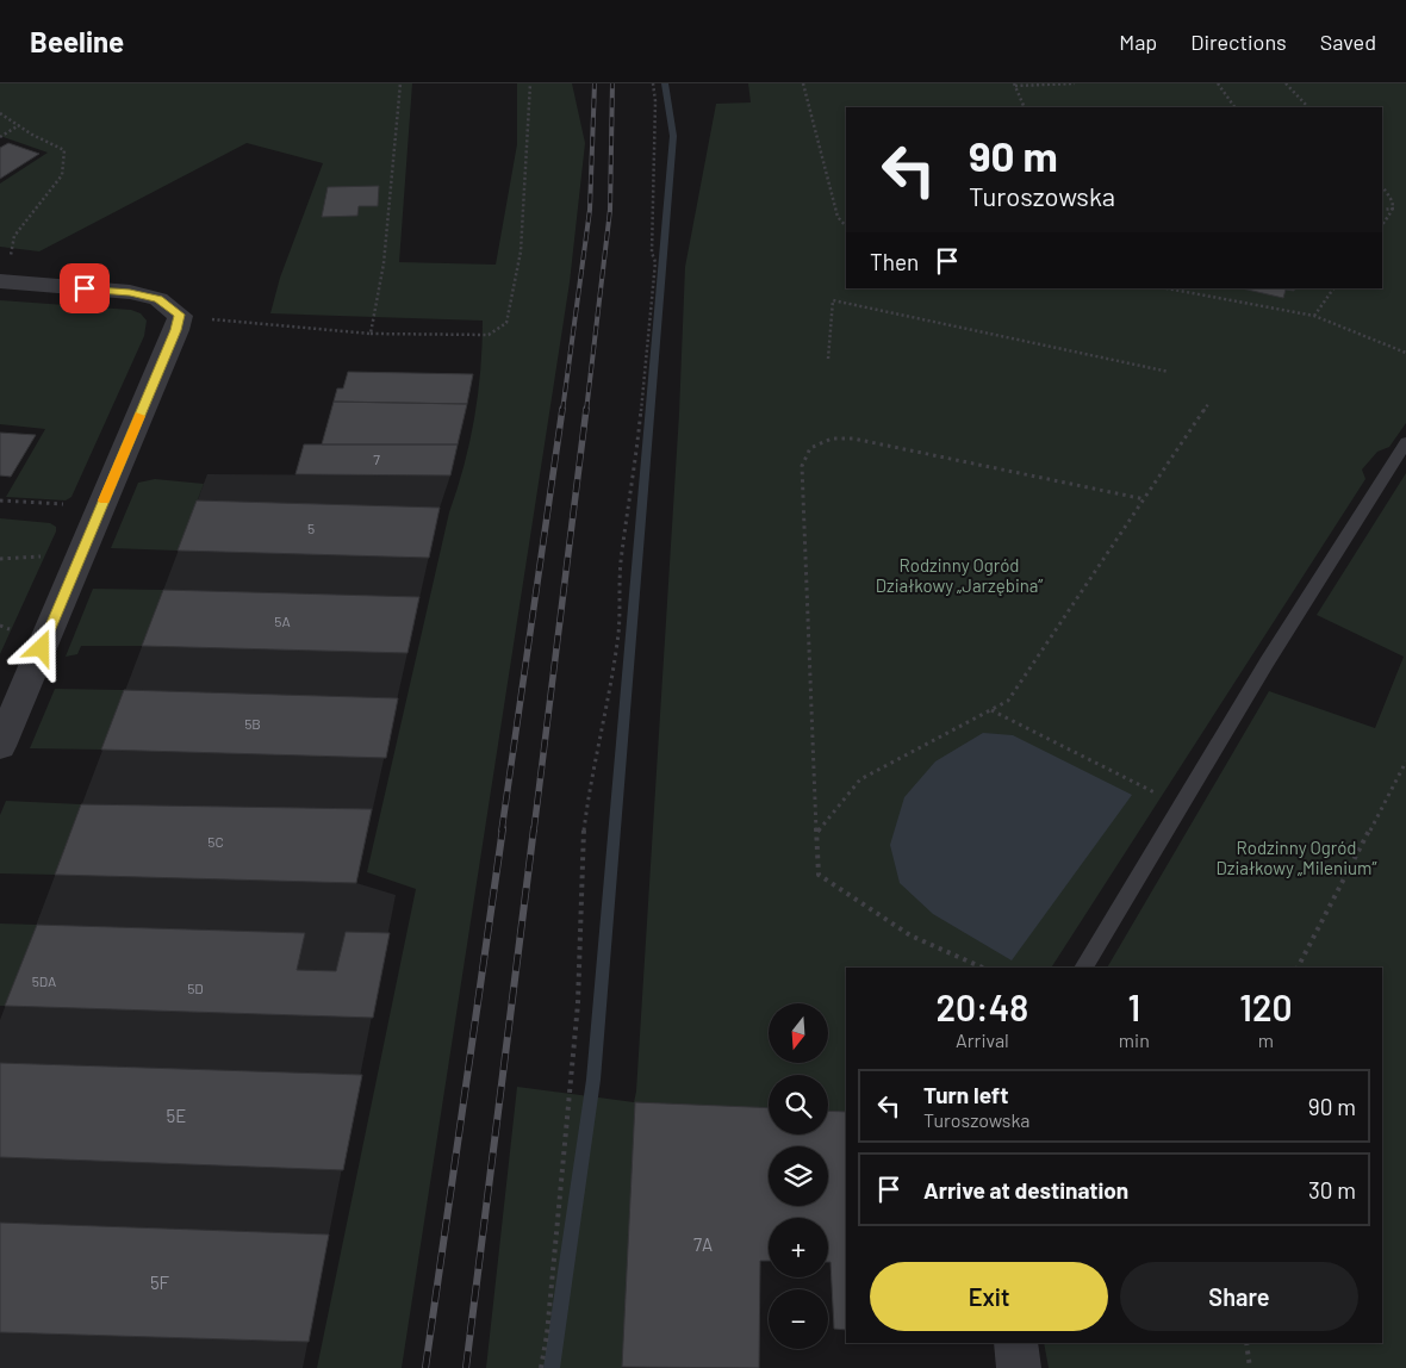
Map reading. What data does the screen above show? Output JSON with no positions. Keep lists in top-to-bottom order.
{
  "parks": ["Rodzinny Ogród Działkowy „Jarzębina”", "Rodzinny Ogród Działkowy „Milenium”"],
  "house_numbers": [
    "7",
    "5",
    "5A",
    "5B",
    "5C",
    "5DA",
    "5D",
    "5E",
    "7A",
    "5F"
  ],
  "north": "bottom",
  "page": {
    "header": "Beeline",
    "nav": ["Map", "Directions", "Saved"],
    "turn": ["90 m", "Turoszowska"],
    "then": "Then",
    "eta": [
      "20:48",
      "Arrival",
      "1",
      "min",
      "120",
      "m"
    ],
    "map_buttons": ["+", "−"],
    "list": [
      {
        "name": "Turn left",
        "note": "Turoszowska",
        "value": "90 m"
      },
      {
        "name": "Arrive at destination",
        "value": "30 m"
      }
    ],
    "buttons": ["Exit", "Share"]
  }
}
